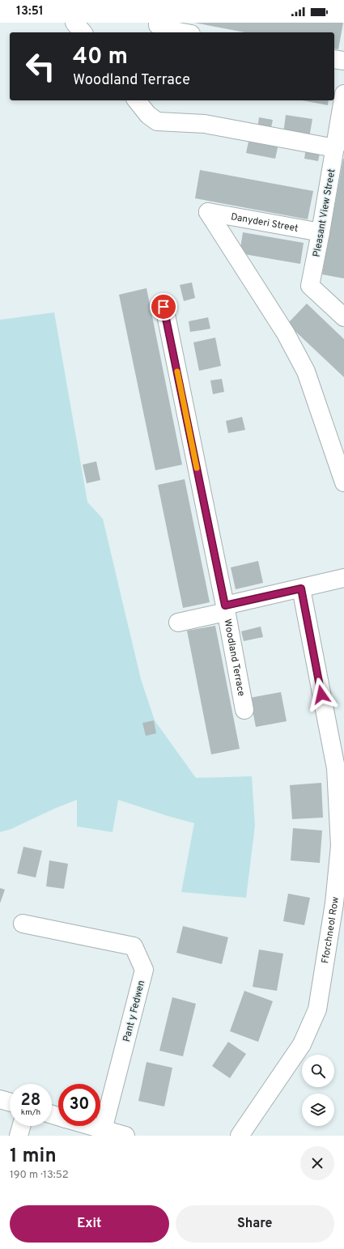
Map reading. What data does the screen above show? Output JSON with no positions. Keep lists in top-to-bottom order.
{
  "streets": {
    "street": [
      "Pleasant View Street",
      "Danyderi Street",
      "Woodland Terrace",
      "Fforchneol Row",
      "Pant y Fedwen"
    ]
  },
  "crossings": [
    ["Pleasant View Street", "Danyderi Street"],
    ["Woodland Terrace", "Fforchneol Row"]
  ],
  "page": {
    "status": "13:51",
    "turn": ["40 m", "Woodland Terrace"],
    "speed": "28 km/h",
    "limit": "30",
    "heading": ["1 min", "190 m · 13:52"],
    "buttons": ["Exit", "Share"]
  }
}
